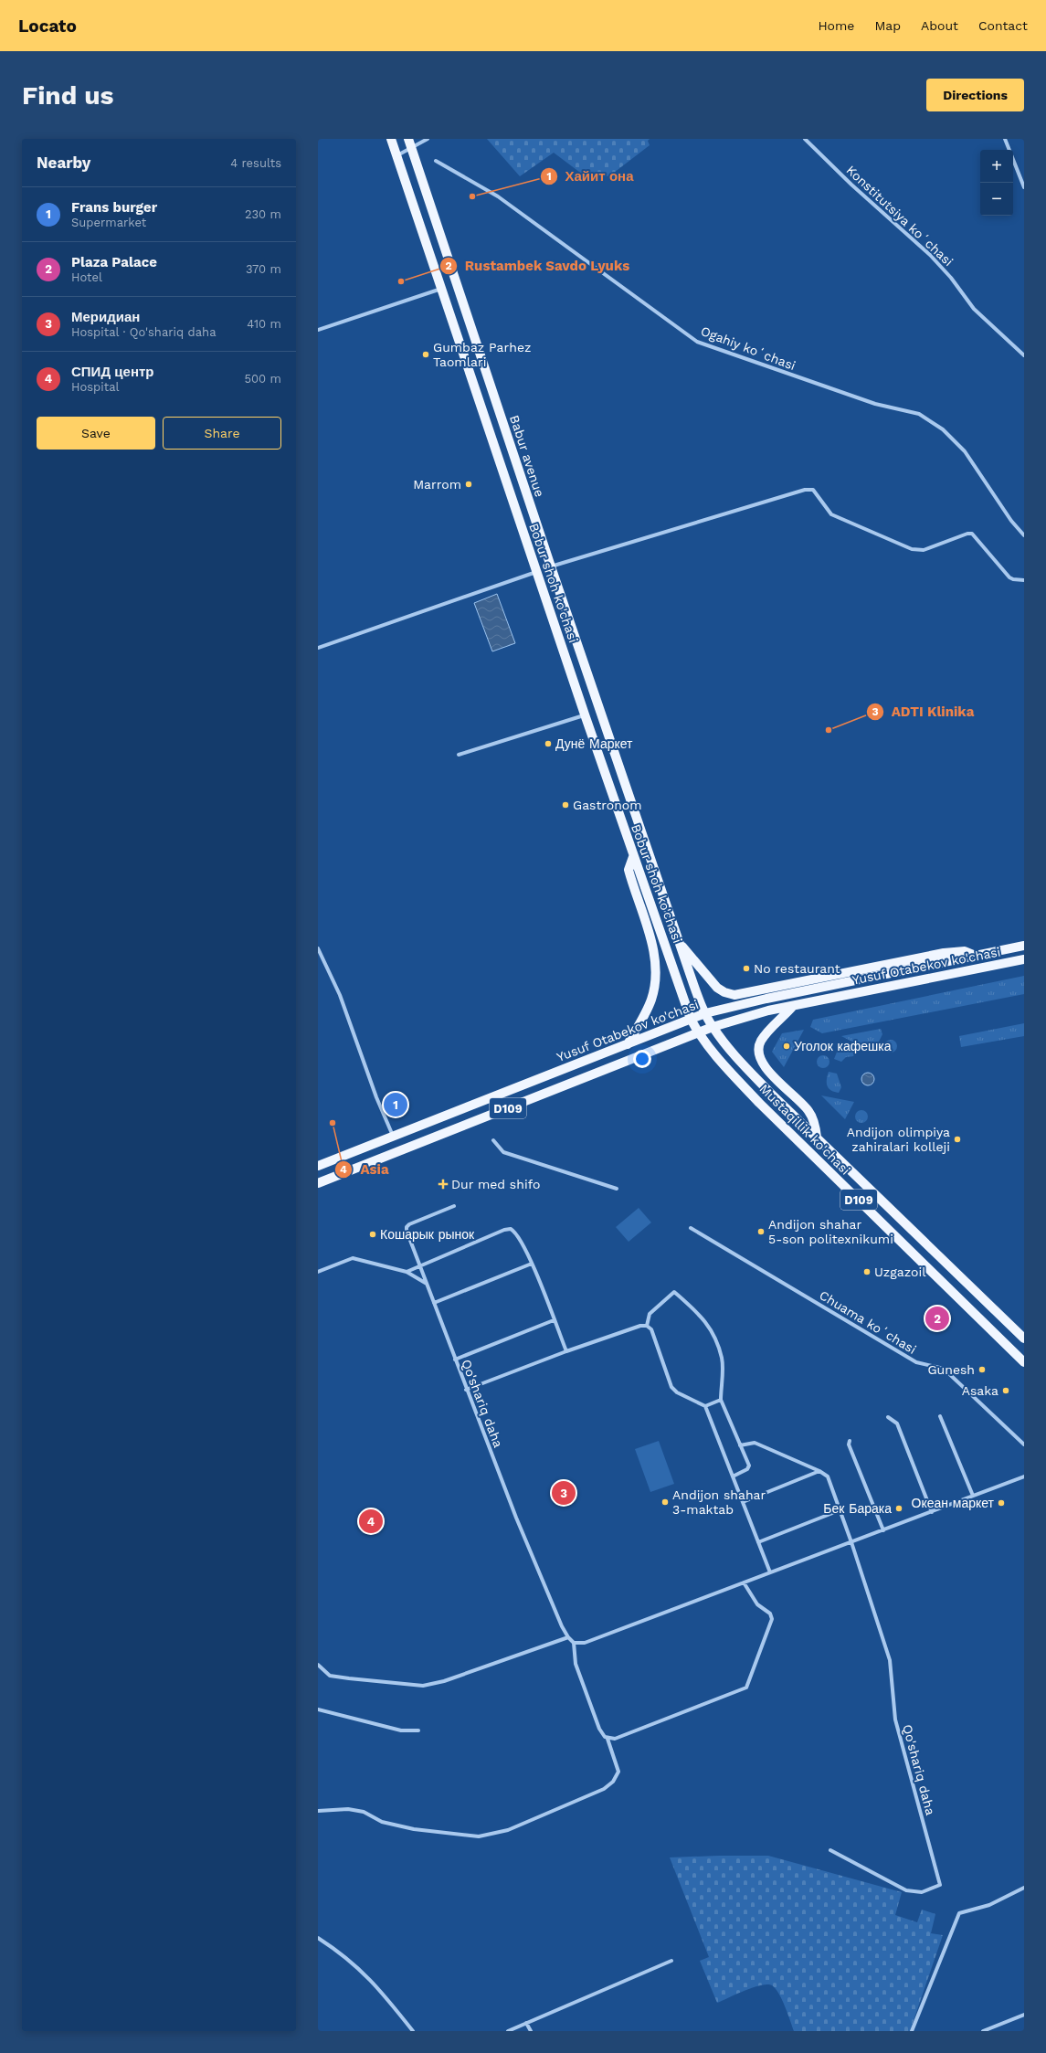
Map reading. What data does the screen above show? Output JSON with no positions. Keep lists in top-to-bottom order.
{
  "streets": {
    "main road": [
      "Babur avenue",
      "Bobur shoh ko'chasi",
      "Yusuf Otabekov ko'chasi",
      "D109",
      "Mustaqillik ko'chasi"
    ],
    "street": [
      "Konstitutsiya koʻchasi",
      "Ogahiy koʻchasi",
      "Chuama koʻchasi",
      "Qo'shariq daha"
    ]
  },
  "crossings": [
    ["Babur avenue", "Yusuf Otabekov ko'chasi"],
    ["Babur avenue", "Mustaqillik ko'chasi"],
    ["Bobur shoh ko'chasi", "Yusuf Otabekov ko'chasi"],
    ["Bobur shoh ko'chasi", "Mustaqillik ko'chasi"],
    ["Yusuf Otabekov ko'chasi", "Mustaqillik ko'chasi"]
  ],
  "places": {
    "other": [
      "Хайит она",
      "Rustambek Savdo Lyuks",
      "Gumbaz Parhez Taomlari",
      "Marrom",
      "ADTI Klinika",
      "Дунё Маркет",
      "Gastronom",
      "No restaurant",
      "Уголок кафешка",
      "Asia",
      "Andijon olimpiya zahiralari kolleji",
      "Andijon shahar 5-son politexnikumi",
      "Кошарык рынок",
      "Uzgazoil",
      "Gunesh",
      "Asaka",
      "Andijon shahar 3-maktab",
      "Океан маркет",
      "Бек Барака"
    ],
    "health": ["Dur med shifo"]
  },
  "page": {
    "header": "Locato",
    "nav": [
      "Home",
      "Map",
      "About",
      "Contact"
    ],
    "buttons": [
      "Directions",
      ["Save", "Share"]
    ],
    "title": "Find us",
    "heading": ["Nearby", "4 results"],
    "map_buttons": ["+", "−"],
    "list": [
      {
        "mark": "1",
        "name": "Frans burger",
        "note": "Supermarket",
        "value": "230 m"
      },
      {
        "mark": "2",
        "name": "Plaza Palace",
        "note": "Hotel",
        "value": "370 m"
      },
      {
        "mark": "3",
        "name": "Меридиан",
        "note": "Hospital · Qo'shariq daha",
        "value": "410 m"
      },
      {
        "mark": "4",
        "name": "СПИД центр",
        "note": "Hospital",
        "value": "500 m"
      }
    ],
    "pins": [
      "1",
      "2",
      "3",
      "4"
    ]
  }
}
